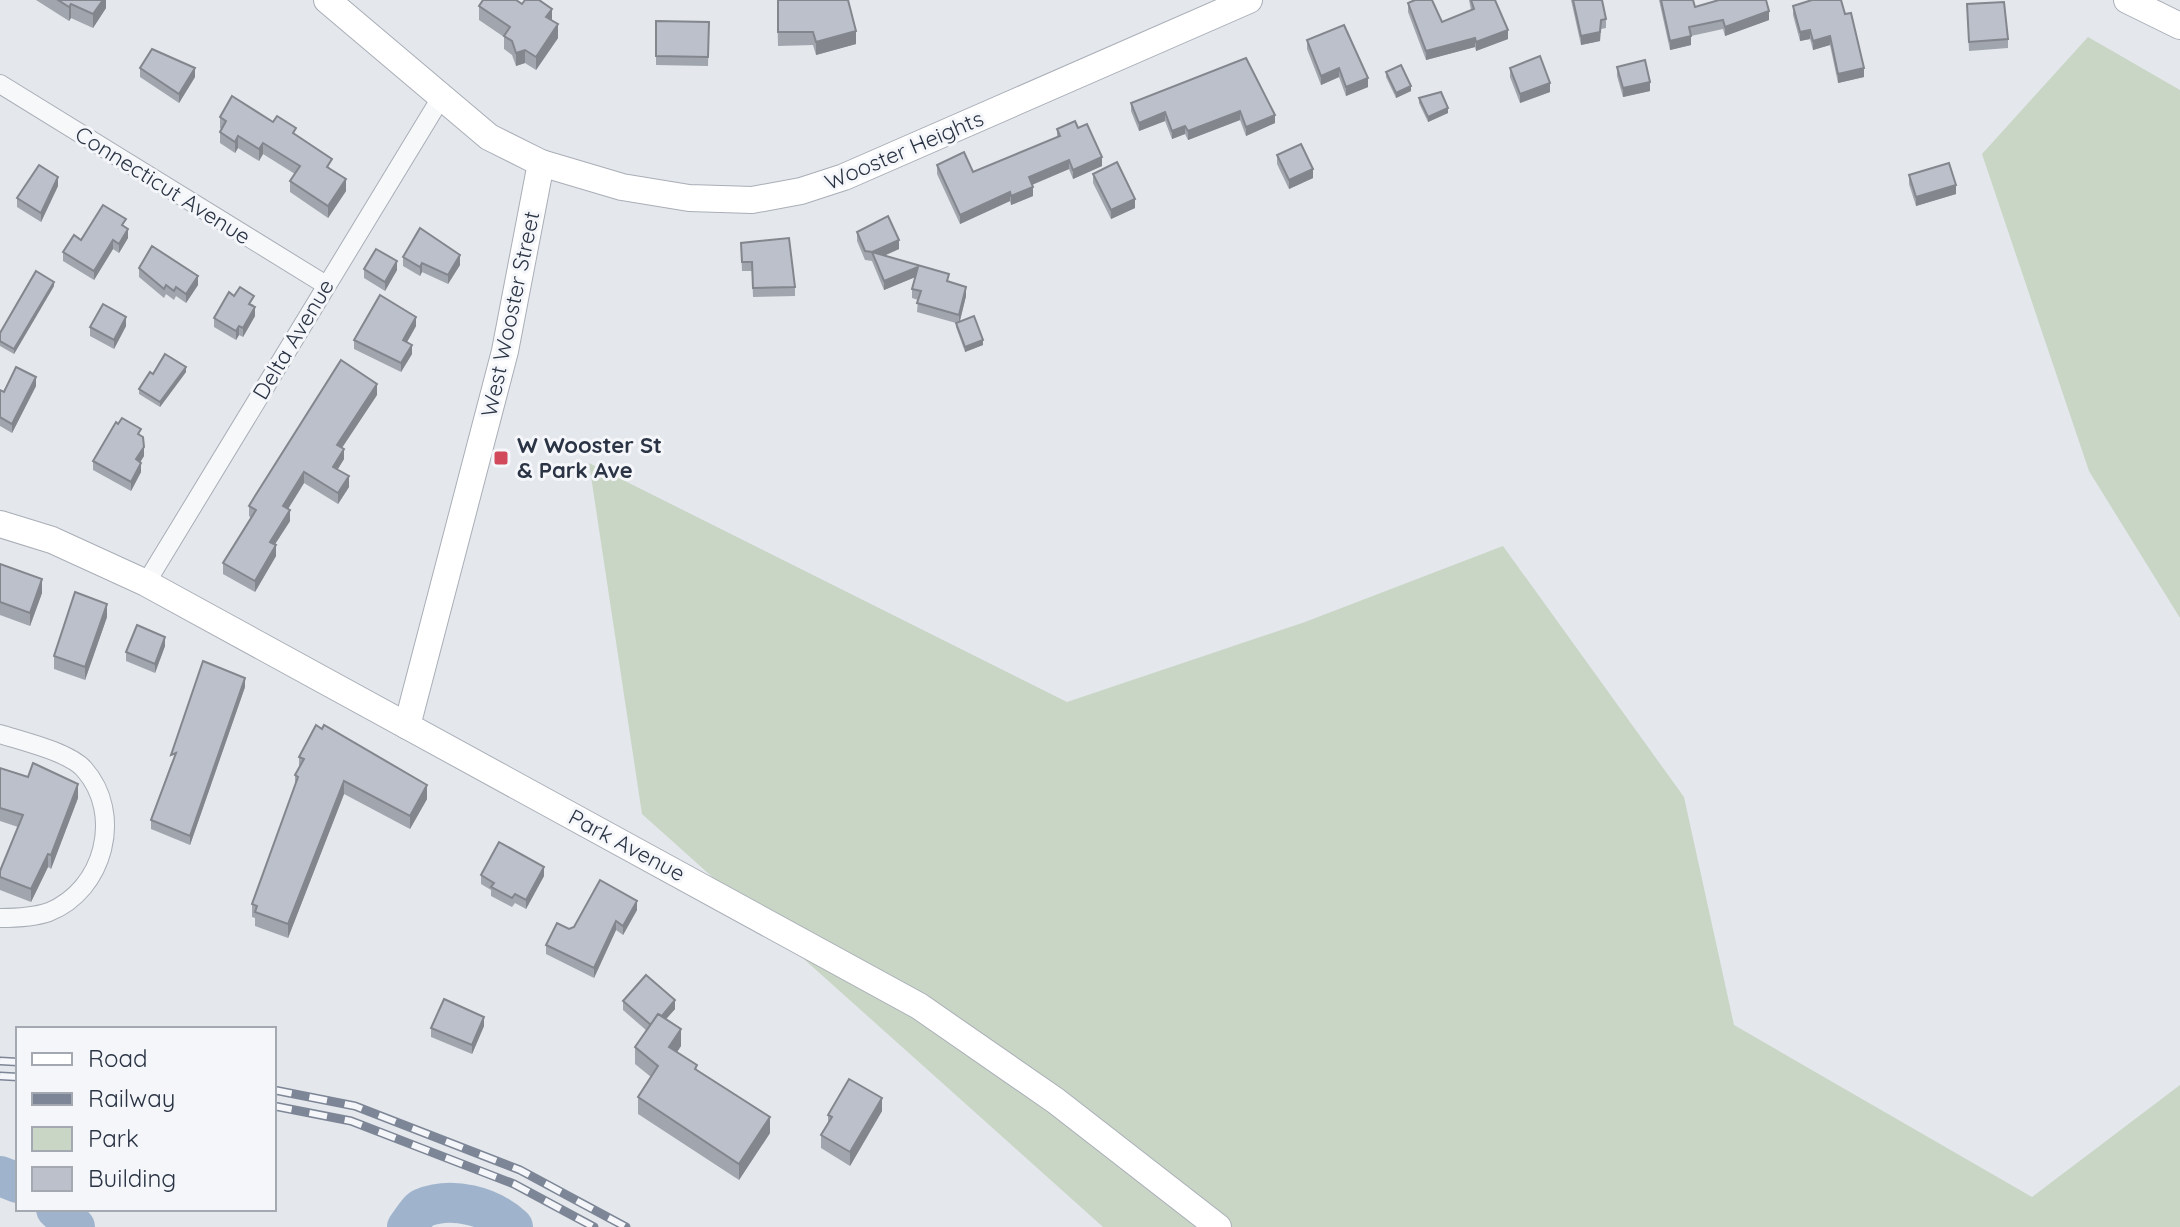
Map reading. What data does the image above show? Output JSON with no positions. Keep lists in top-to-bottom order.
{
  "streets": {
    "main road": ["Wooster Heights", "West Wooster Street", "Park Avenue"],
    "street": ["Connecticut Avenue", "Delta Avenue"]
  },
  "crossings": [
    ["Wooster Heights", "West Wooster Street"],
    ["Connecticut Avenue", "Delta Avenue"],
    ["West Wooster Street", "Park Avenue"],
    ["Delta Avenue", "Park Avenue"]
  ],
  "places": {
    "transit": ["W Wooster St & Park Ave"]
  },
  "legend": [
    "Road",
    "Railway",
    "Park",
    "Building"
  ]
}
